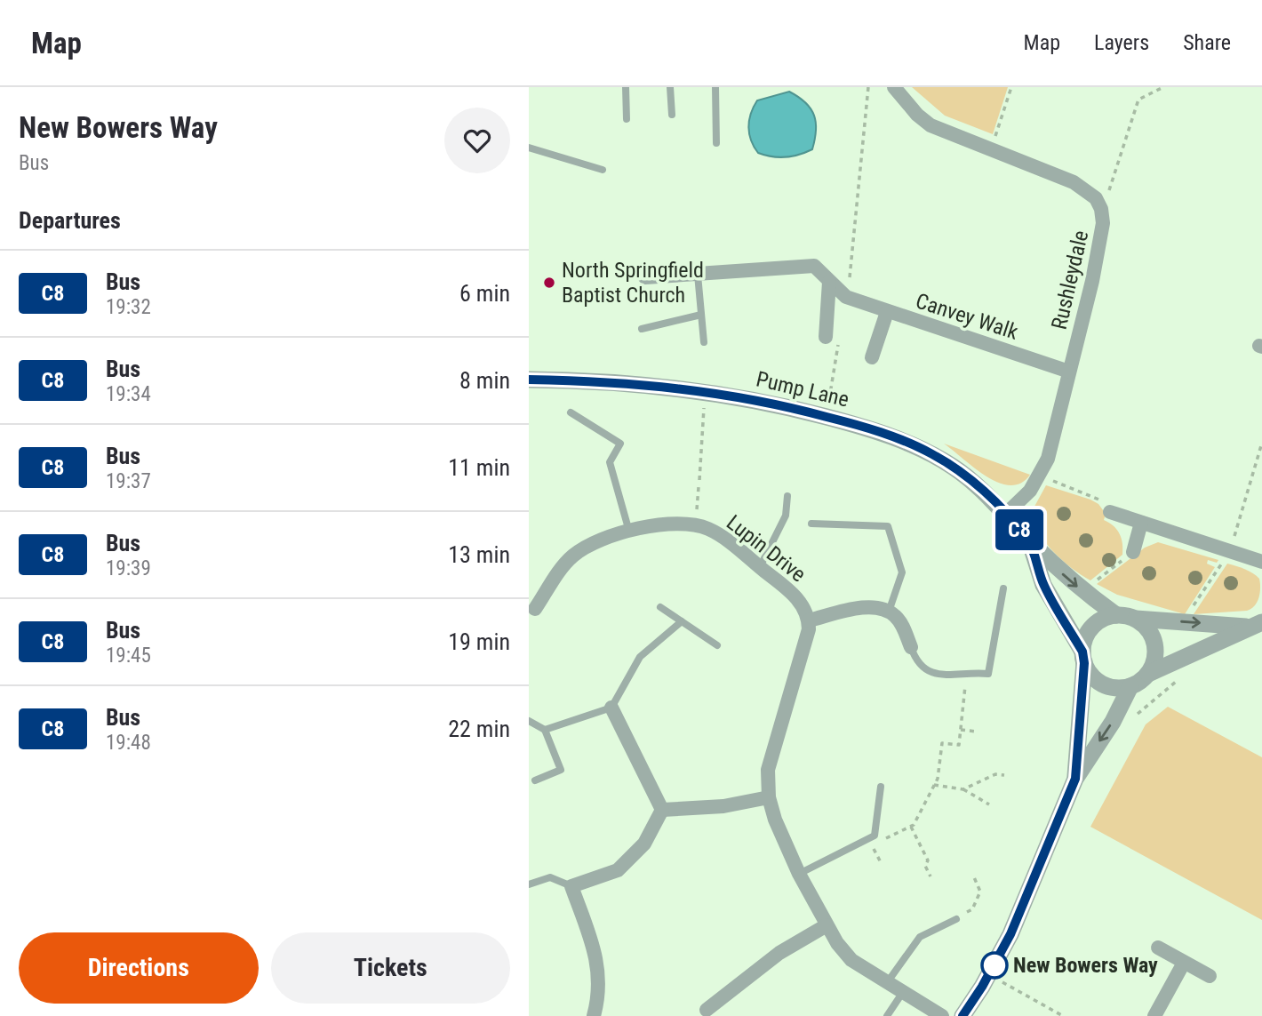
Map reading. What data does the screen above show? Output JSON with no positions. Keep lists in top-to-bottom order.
{
  "streets": {
    "street": [
      "Rushleydale",
      "Canvey Walk",
      "Pump Lane",
      "Lupin Drive"
    ]
  },
  "crossings": [
    ["Rushleydale", "Canvey Walk"],
    ["Rushleydale", "Pump Lane"]
  ],
  "places": ["North Springfield Baptist Church", "New Bowers Way"],
  "lines": ["bus line C8"],
  "page": {
    "header": "Map",
    "nav": ["Map", "Layers", "Share"],
    "heading": [
      ["New Bowers Way", "Bus"],
      "Departures"
    ],
    "on_map": "C8",
    "list": [
      {
        "mark": "C8",
        "name": "Bus",
        "note": "19:32",
        "value": "6 min"
      },
      {
        "mark": "C8",
        "name": "Bus",
        "note": "19:34",
        "value": "8 min"
      },
      {
        "mark": "C8",
        "name": "Bus",
        "note": "19:37",
        "value": "11 min"
      },
      {
        "mark": "C8",
        "name": "Bus",
        "note": "19:39",
        "value": "13 min"
      },
      {
        "mark": "C8",
        "name": "Bus",
        "note": "19:45",
        "value": "19 min"
      },
      {
        "mark": "C8",
        "name": "Bus",
        "note": "19:48",
        "value": "22 min"
      }
    ],
    "buttons": ["Directions", "Tickets"]
  }
}
